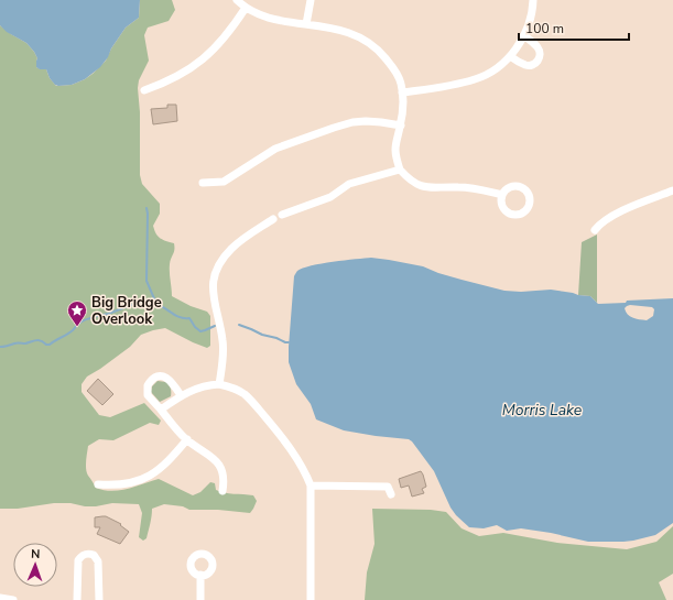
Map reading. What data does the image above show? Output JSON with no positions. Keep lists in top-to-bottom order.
{
  "water": ["Morris Lake"],
  "places": {
    "place": ["Big Bridge Overlook"]
  },
  "scale_bar": "100 m",
  "north": "top"
}
